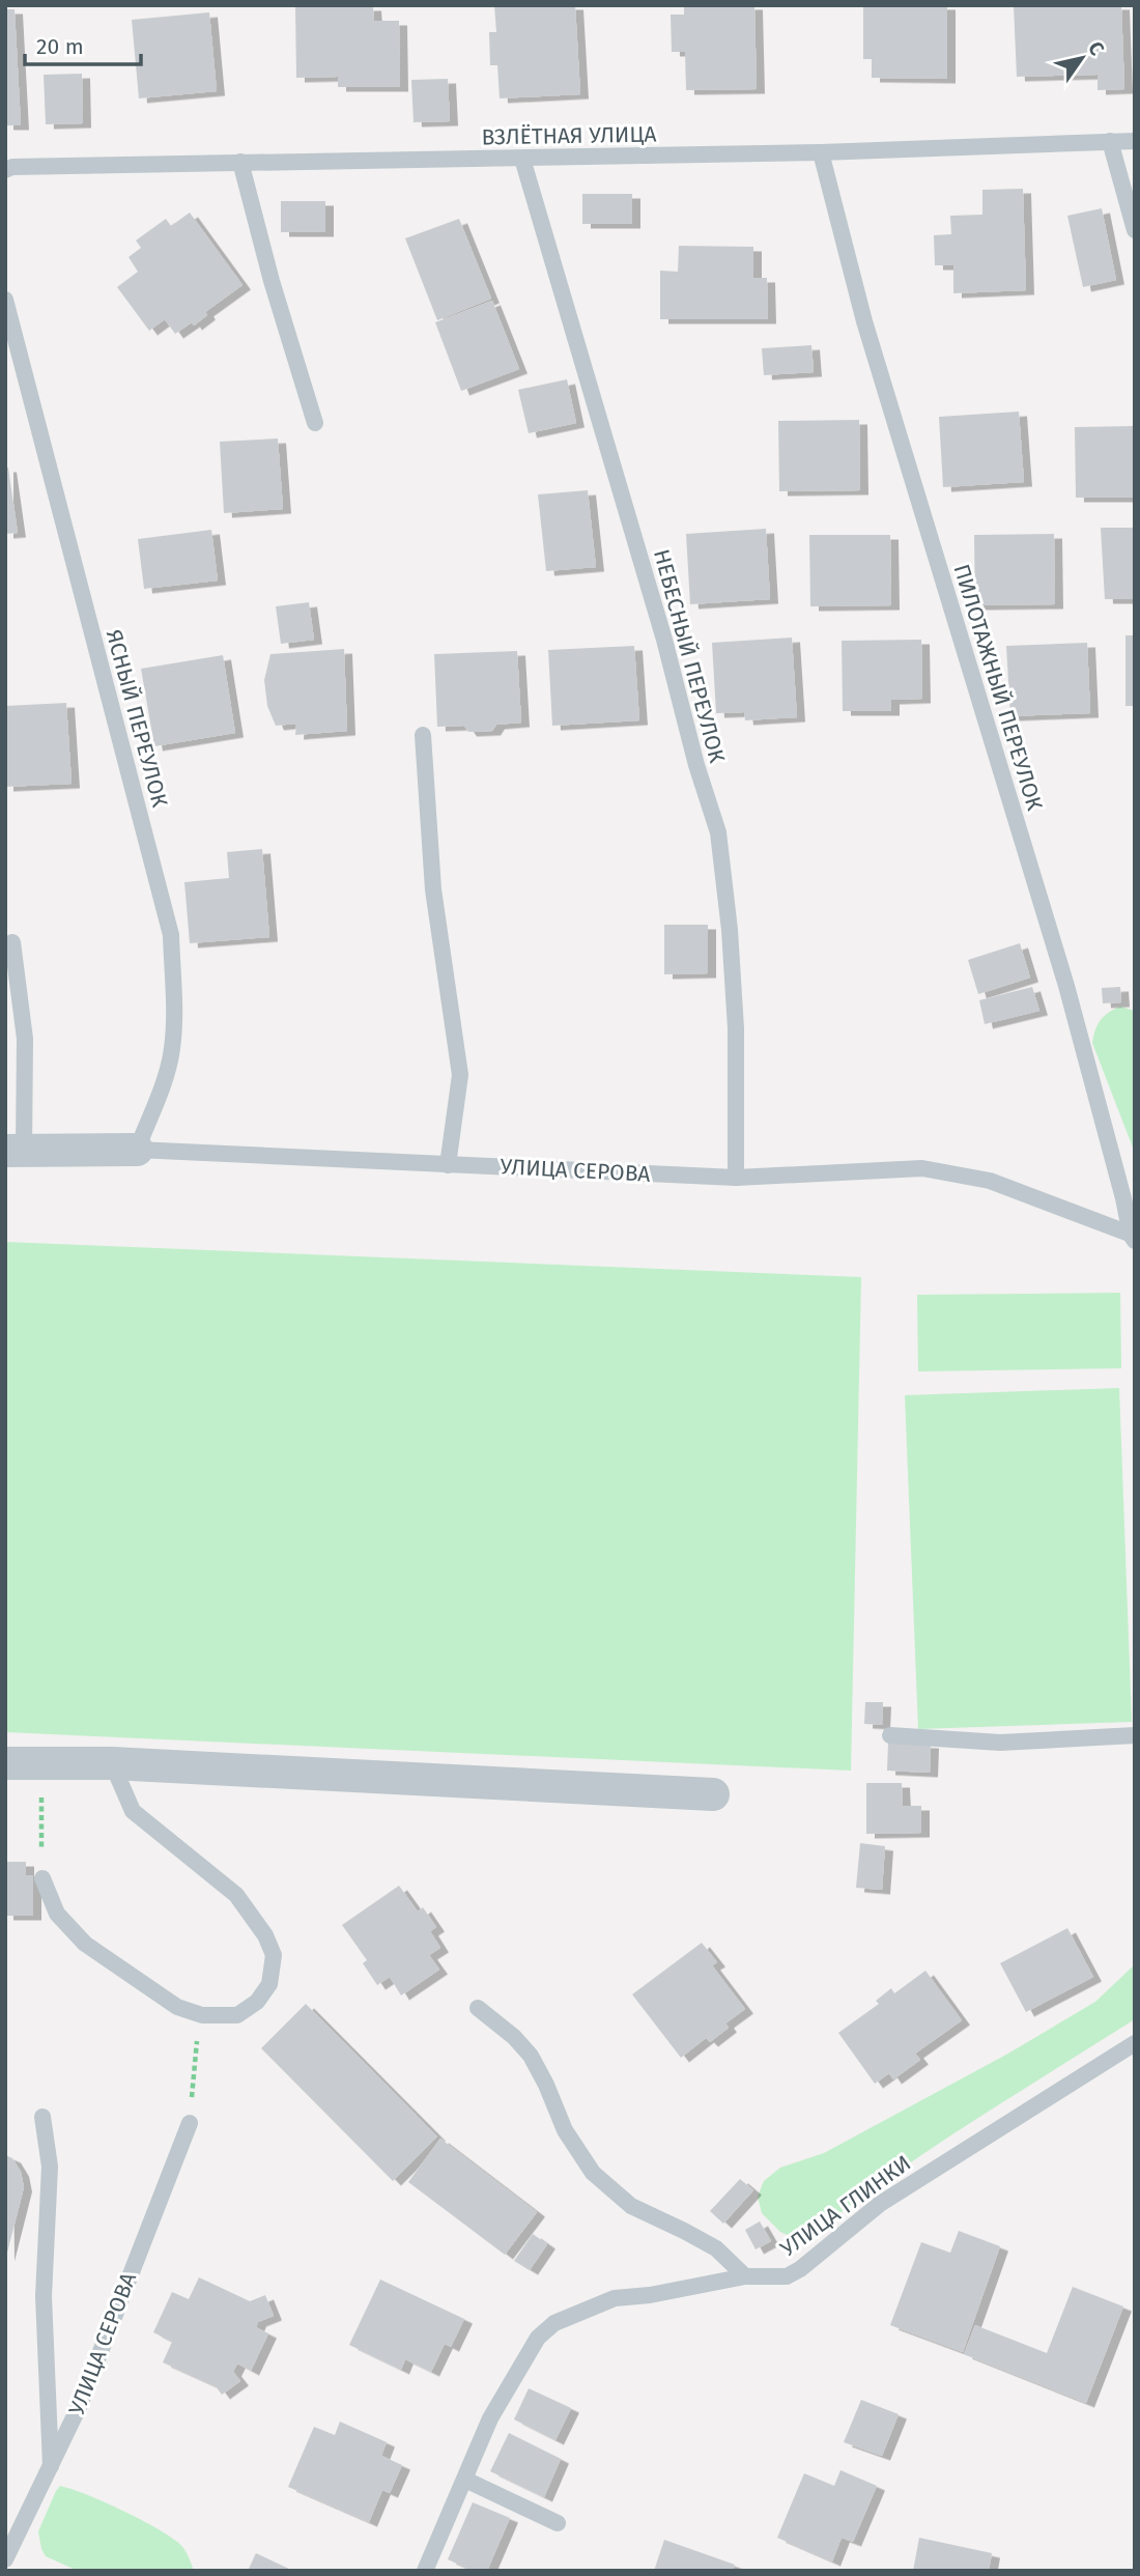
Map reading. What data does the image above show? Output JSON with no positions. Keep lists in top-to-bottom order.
{
  "streets": {
    "street": ["УЛИЦА СЕРОВА"],
    "lane": [
      "ВЗЛЁТНАЯ УЛИЦА",
      "НЕБЕСНЫЙ ПЕРЕУЛОК",
      "ПИЛОТАЖНЫЙ ПЕРЕУЛОК",
      "ЯСНЫЙ ПЕРЕУЛОК",
      "УЛИЦА ГЛИНКИ"
    ]
  },
  "crossings": [
    ["ВЗЛЁТНАЯ УЛИЦА", "НЕБЕСНЫЙ ПЕРЕУЛОК"],
    ["ВЗЛЁТНАЯ УЛИЦА", "ПИЛОТАЖНЫЙ ПЕРЕУЛОК"],
    ["НЕБЕСНЫЙ ПЕРЕУЛОК", "УЛИЦА СЕРОВА"],
    ["ПИЛОТАЖНЫЙ ПЕРЕУЛОК", "УЛИЦА СЕРОВА"],
    ["ЯСНЫЙ ПЕРЕУЛОК", "УЛИЦА СЕРОВА"]
  ],
  "scale_bar": "20 m",
  "north": "top right"
}
